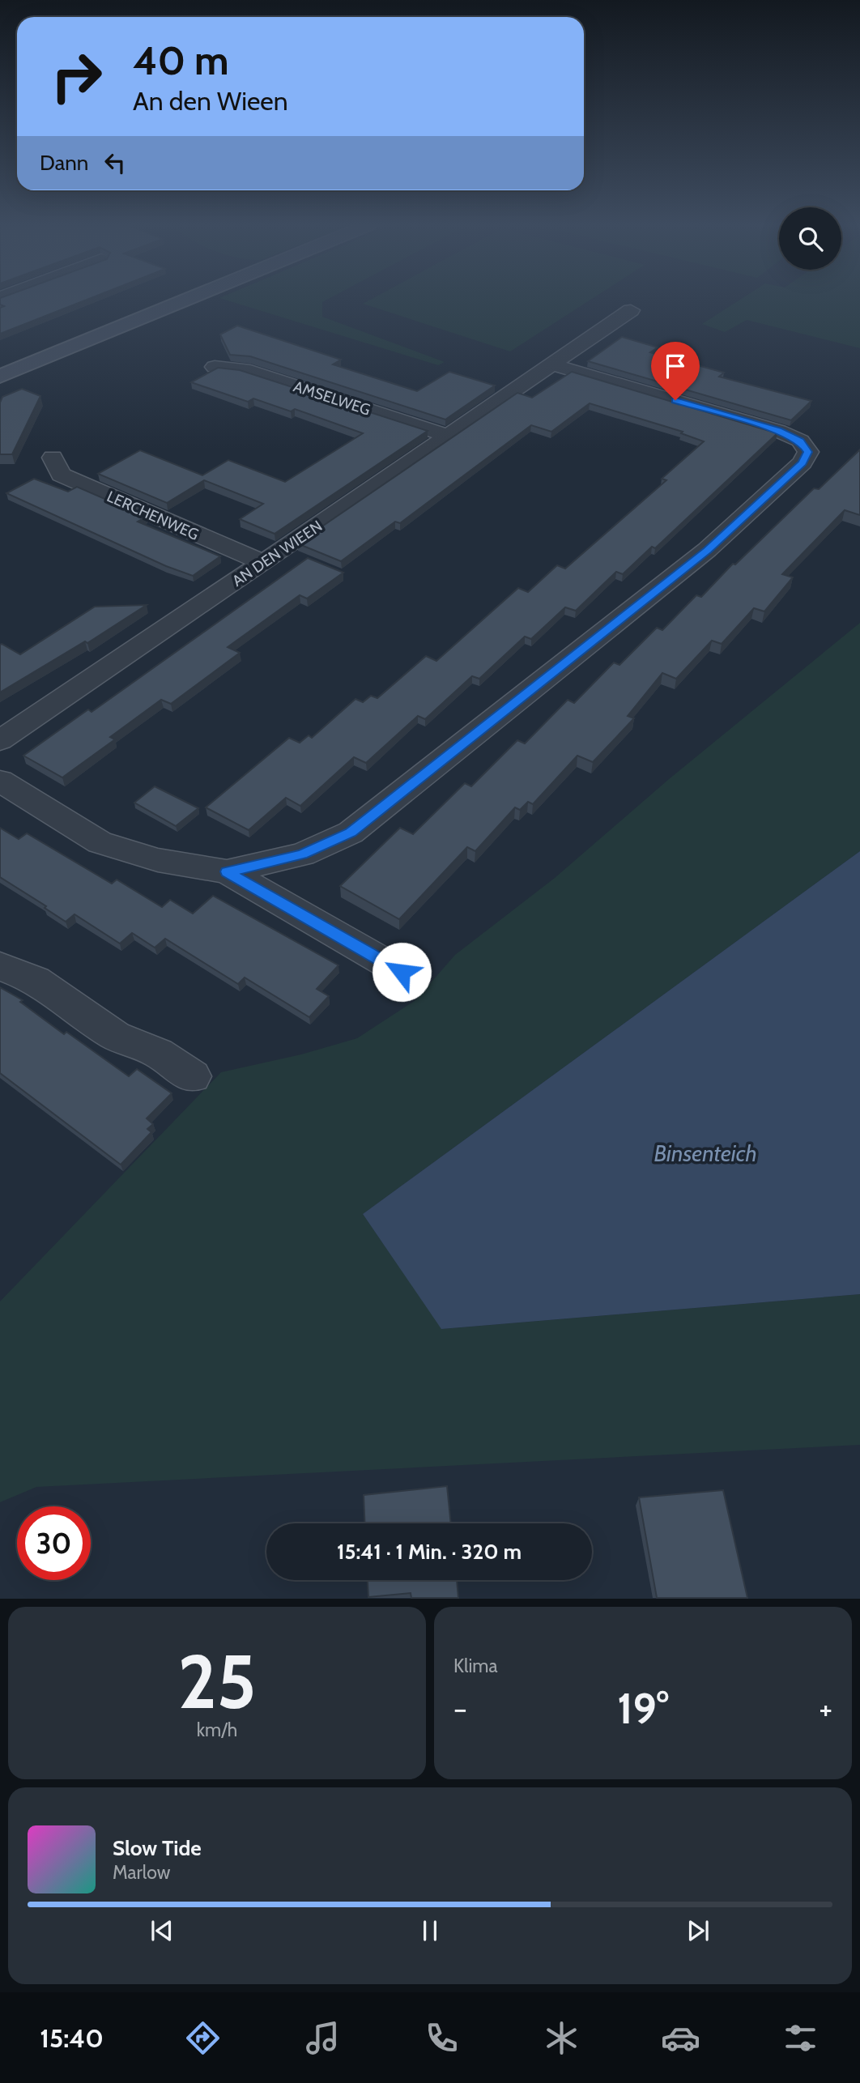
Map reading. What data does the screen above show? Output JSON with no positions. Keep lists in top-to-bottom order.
{
  "streets": {
    "street": ["AMSELWEG", "LERCHENWEG", "AN DEN WIEEN"]
  },
  "crossings": [
    ["AMSELWEG", "AN DEN WIEEN"],
    ["LERCHENWEG", "AN DEN WIEEN"]
  ],
  "water": ["Binsenteich"],
  "page": {
    "turn": ["40 m", "An den Wieen"],
    "then": "Dann",
    "limit": "30",
    "trip": "15:41 · 1 Min. · 320 m",
    "tile": [
      ["25", "km/h"],
      "Klima"
    ],
    "heat": ["−", "19°", "+"],
    "song": ["Slow Tide", "Marlow"],
    "tabs": "15:40"
  }
}
